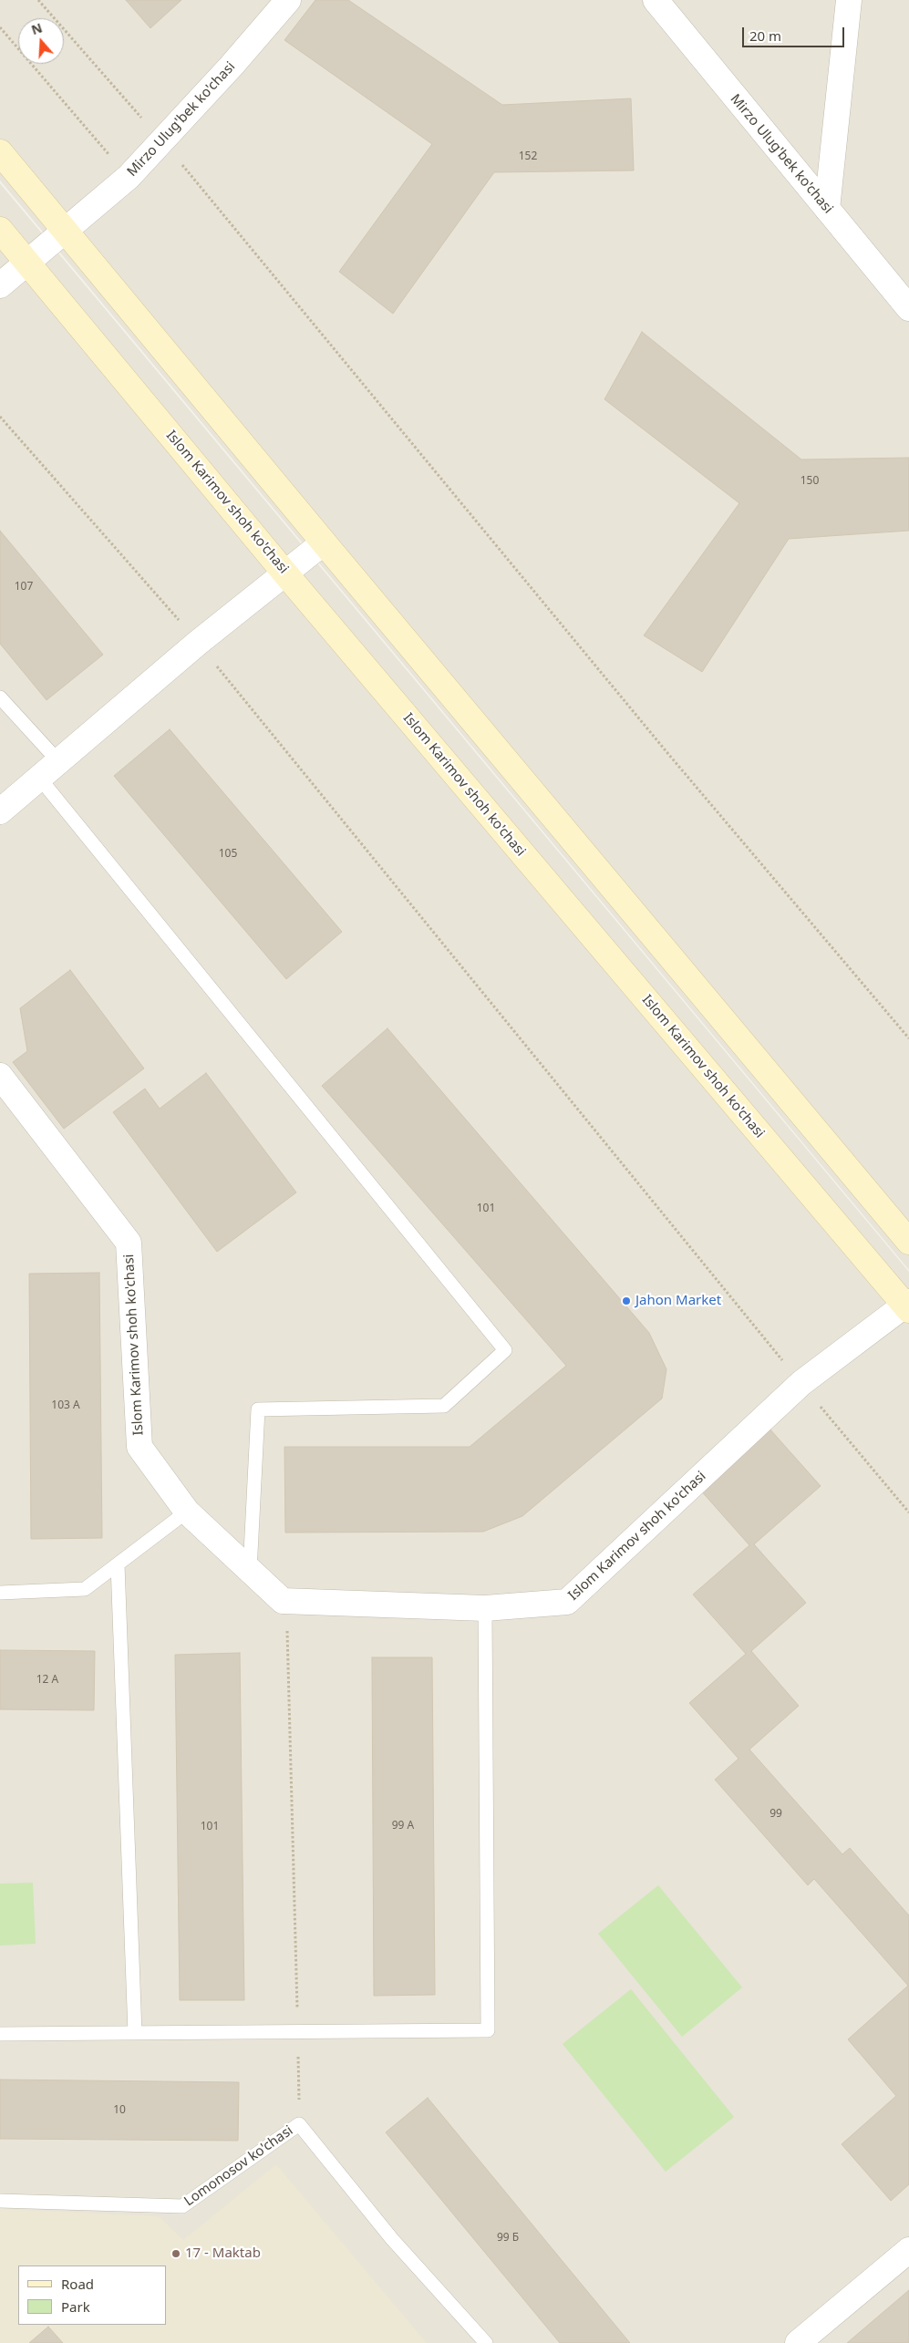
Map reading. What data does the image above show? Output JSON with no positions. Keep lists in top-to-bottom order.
{
  "streets": {
    "main road": ["Islom Karimov shoh ko'chasi"],
    "street": ["Mirzo Ulug'bek ko'chasi"],
    "lane": ["Lomonosov ko'chasi"]
  },
  "places": ["Jahon Market", "17 - Maktab"],
  "house_numbers": [
    "152",
    "150",
    "107",
    "105",
    "101",
    "103 A",
    "12 А",
    "99",
    "99 А",
    "101",
    "10",
    "99 Б"
  ],
  "legend": ["Road", "Park"],
  "scale_bar": "20 m",
  "north": "top"
}
